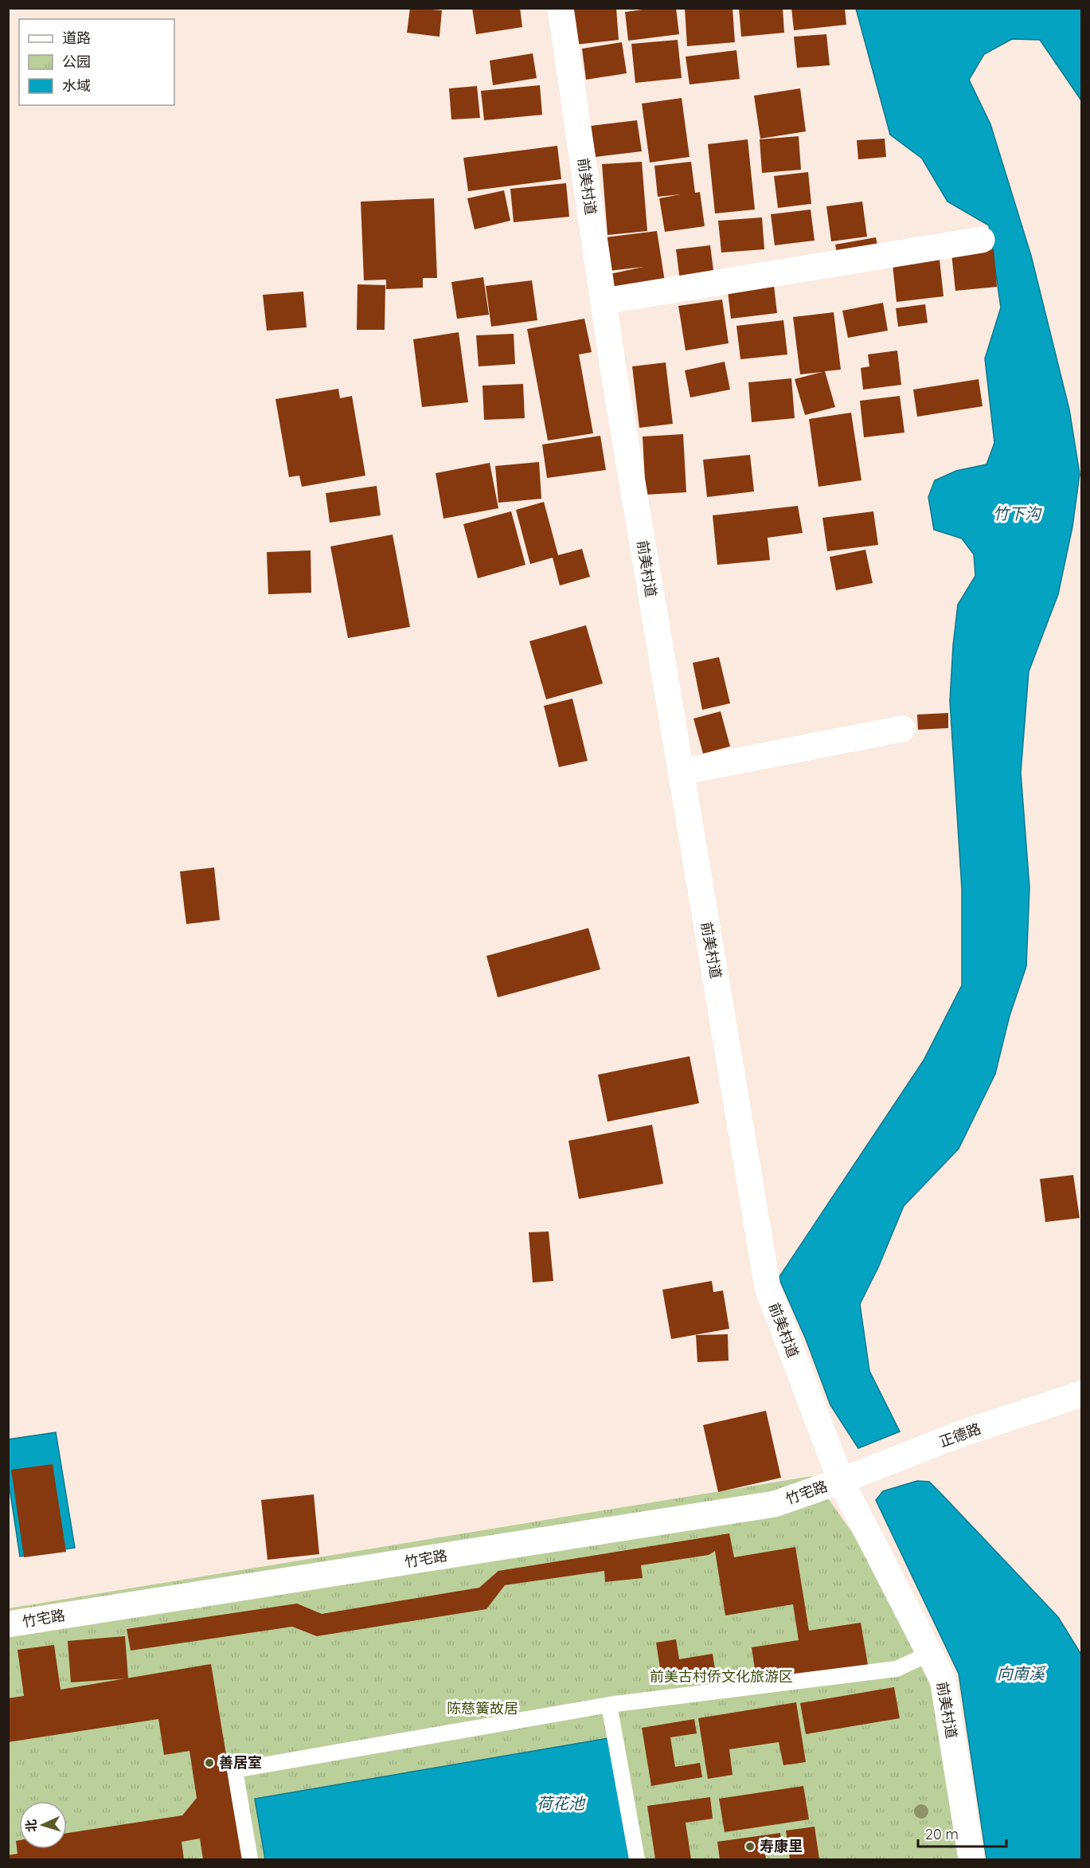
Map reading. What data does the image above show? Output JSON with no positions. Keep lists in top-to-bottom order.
{
  "streets": {
    "street": ["前美村道", "正德路", "竹宅路"]
  },
  "crossings": [
    ["前美村道", "正德路"],
    ["前美村道", "竹宅路"],
    ["正德路", "竹宅路"]
  ],
  "water": ["竹下沟", "向南溪", "荷花池"],
  "parks": ["前美古村侨文化旅游区", "陈慈簧故居"],
  "places": ["善居室", "寿康里"],
  "legend": ["道路", "公园", "水域"],
  "scale_bar": "20 m",
  "north": "left"
}
